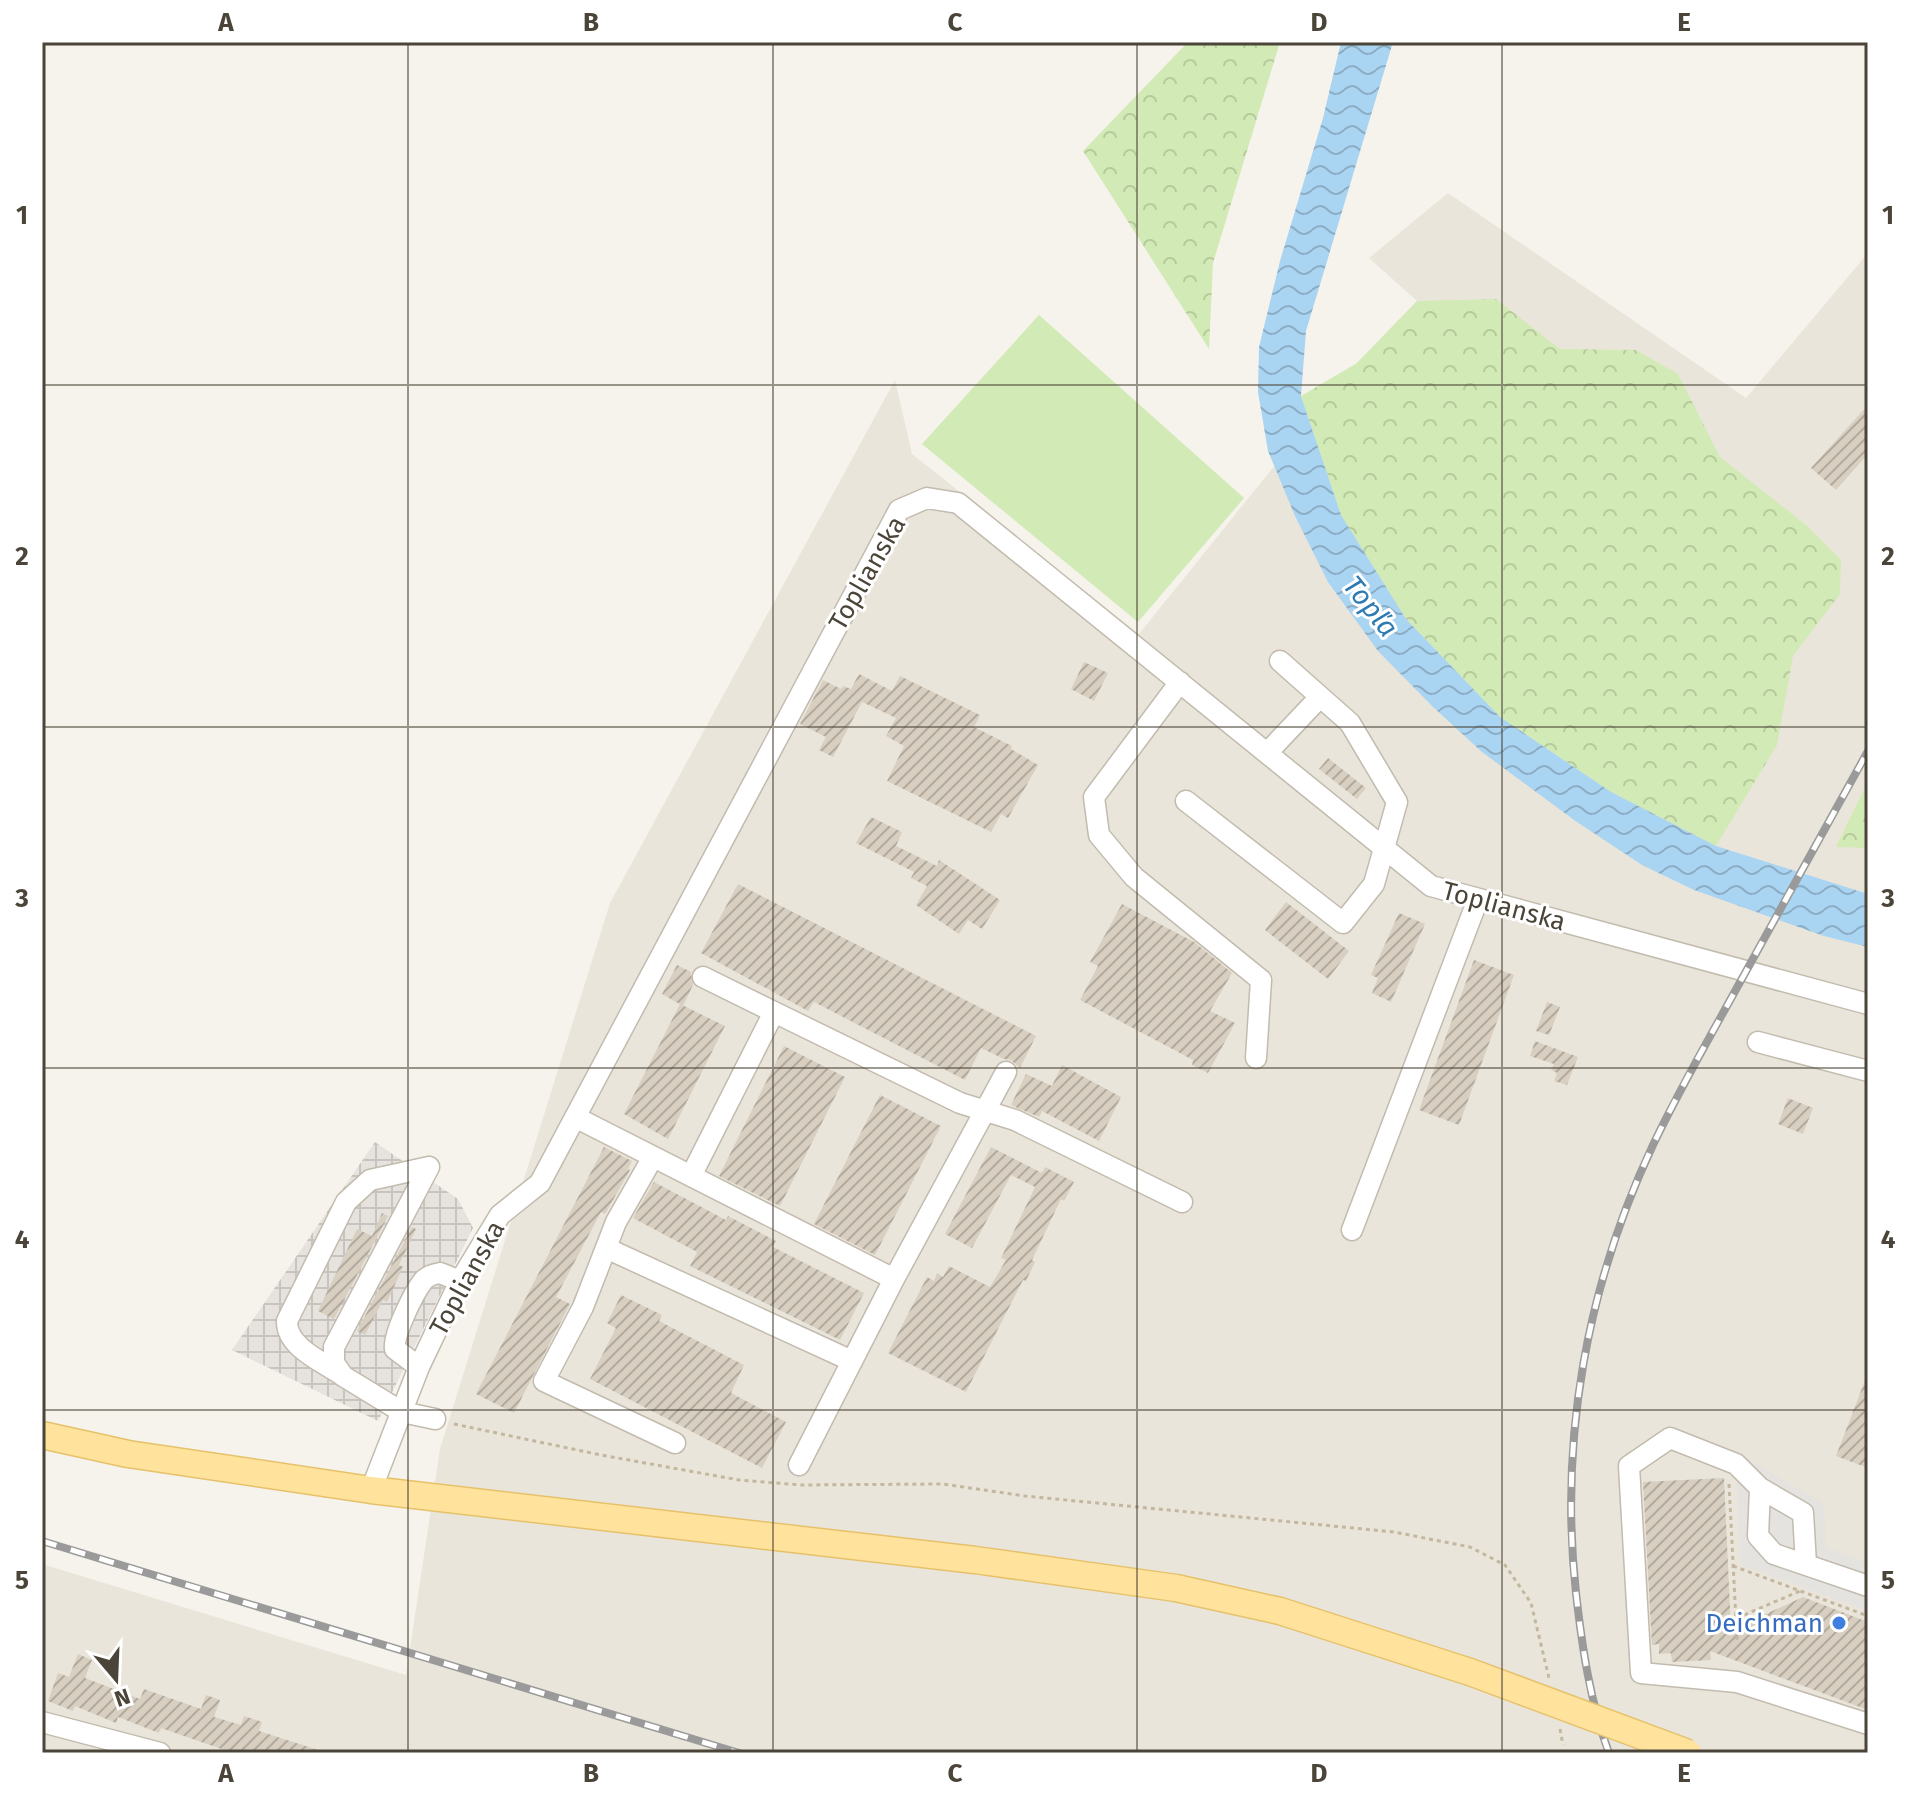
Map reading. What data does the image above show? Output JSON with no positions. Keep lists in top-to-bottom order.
{
  "streets": {
    "street": ["Toplianska"]
  },
  "water": ["Topľa"],
  "places": ["Deichman"],
  "north": "bottom",
  "grid": {
    "columns": [
      "A",
      "B",
      "C",
      "D",
      "E"
    ],
    "rows": [
      "1",
      "2",
      "3",
      "4",
      "5"
    ]
  }
}
